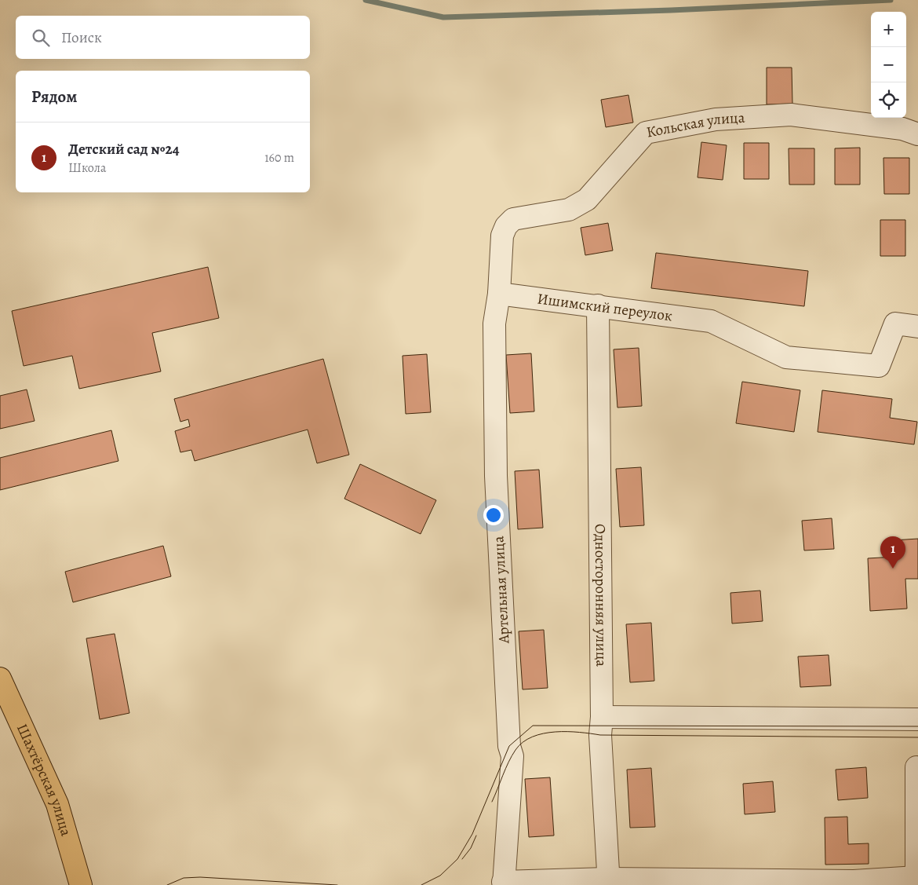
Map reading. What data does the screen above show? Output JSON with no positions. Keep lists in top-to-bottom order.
{
  "streets": {
    "main road": ["Шахтёрская улица"],
    "street": [
      "Кольская улица",
      "Ишимский переулок",
      "Артельная улица",
      "Односторонняя улица"
    ]
  },
  "crossings": [
    ["Кольская улица", "Ишимский переулок"],
    ["Кольская улица", "Артельная улица"],
    ["Ишимский переулок", "Артельная улица"],
    ["Ишимский переулок", "Односторонняя улица"]
  ],
  "page": {
    "map_buttons": ["+", "−"],
    "search": "Поиск",
    "heading": "Рядом",
    "list": [
      {
        "mark": "1",
        "name": "Детский сад №24",
        "note": "Школа",
        "value": "160 m"
      }
    ],
    "pins": "1"
  }
}
